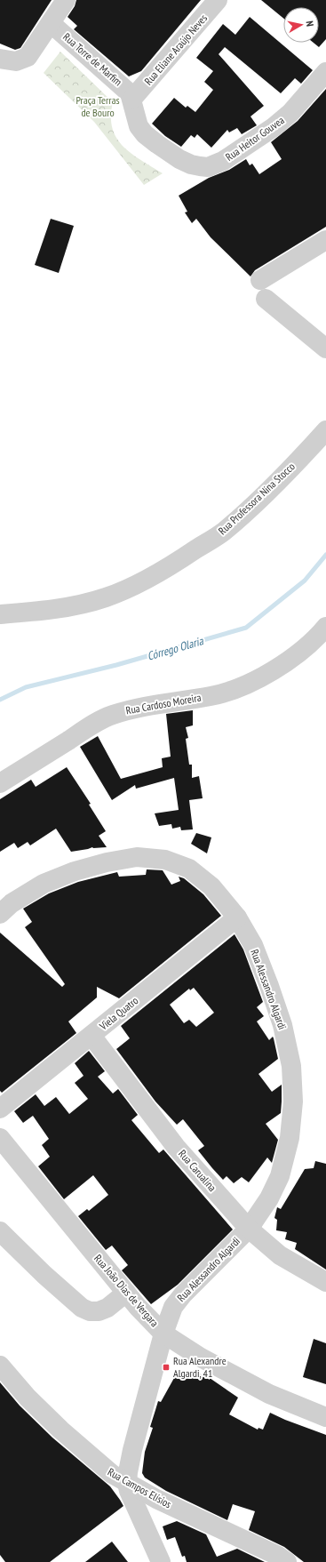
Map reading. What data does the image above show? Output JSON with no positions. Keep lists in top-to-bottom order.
{
  "streets": {
    "street": [
      "Rua Eliane Araújo Neves",
      "Rua Torre de Marfim",
      "Rua Heitor Gouvea",
      "Rua Professora Nina Stocco",
      "Rua Cardoso Moreira",
      "Rua Alessandro Algardi",
      "Viela Quatro",
      "Rua Carualina",
      "Rua João Dias de Vergara",
      "Rua Campos Elísios"
    ]
  },
  "crossings": [
    ["Rua Eliane Araújo Neves", "Rua Torre de Marfim"],
    ["Rua Torre de Marfim", "Rua Heitor Gouvea"],
    ["Rua Alessandro Algardi", "Viela Quatro"],
    ["Rua Alessandro Algardi", "Rua Carualina"],
    ["Rua Alessandro Algardi", "Rua João Dias de Vergara"],
    ["Rua Alessandro Algardi", "Rua Campos Elísios"],
    ["Viela Quatro", "Rua Carualina"]
  ],
  "water": ["Córrego Olaria"],
  "parks": ["Praça Terras de Bouro"],
  "places": {
    "transit": ["Rua Alexandre Algardi, 41"]
  },
  "north": "right"
}
